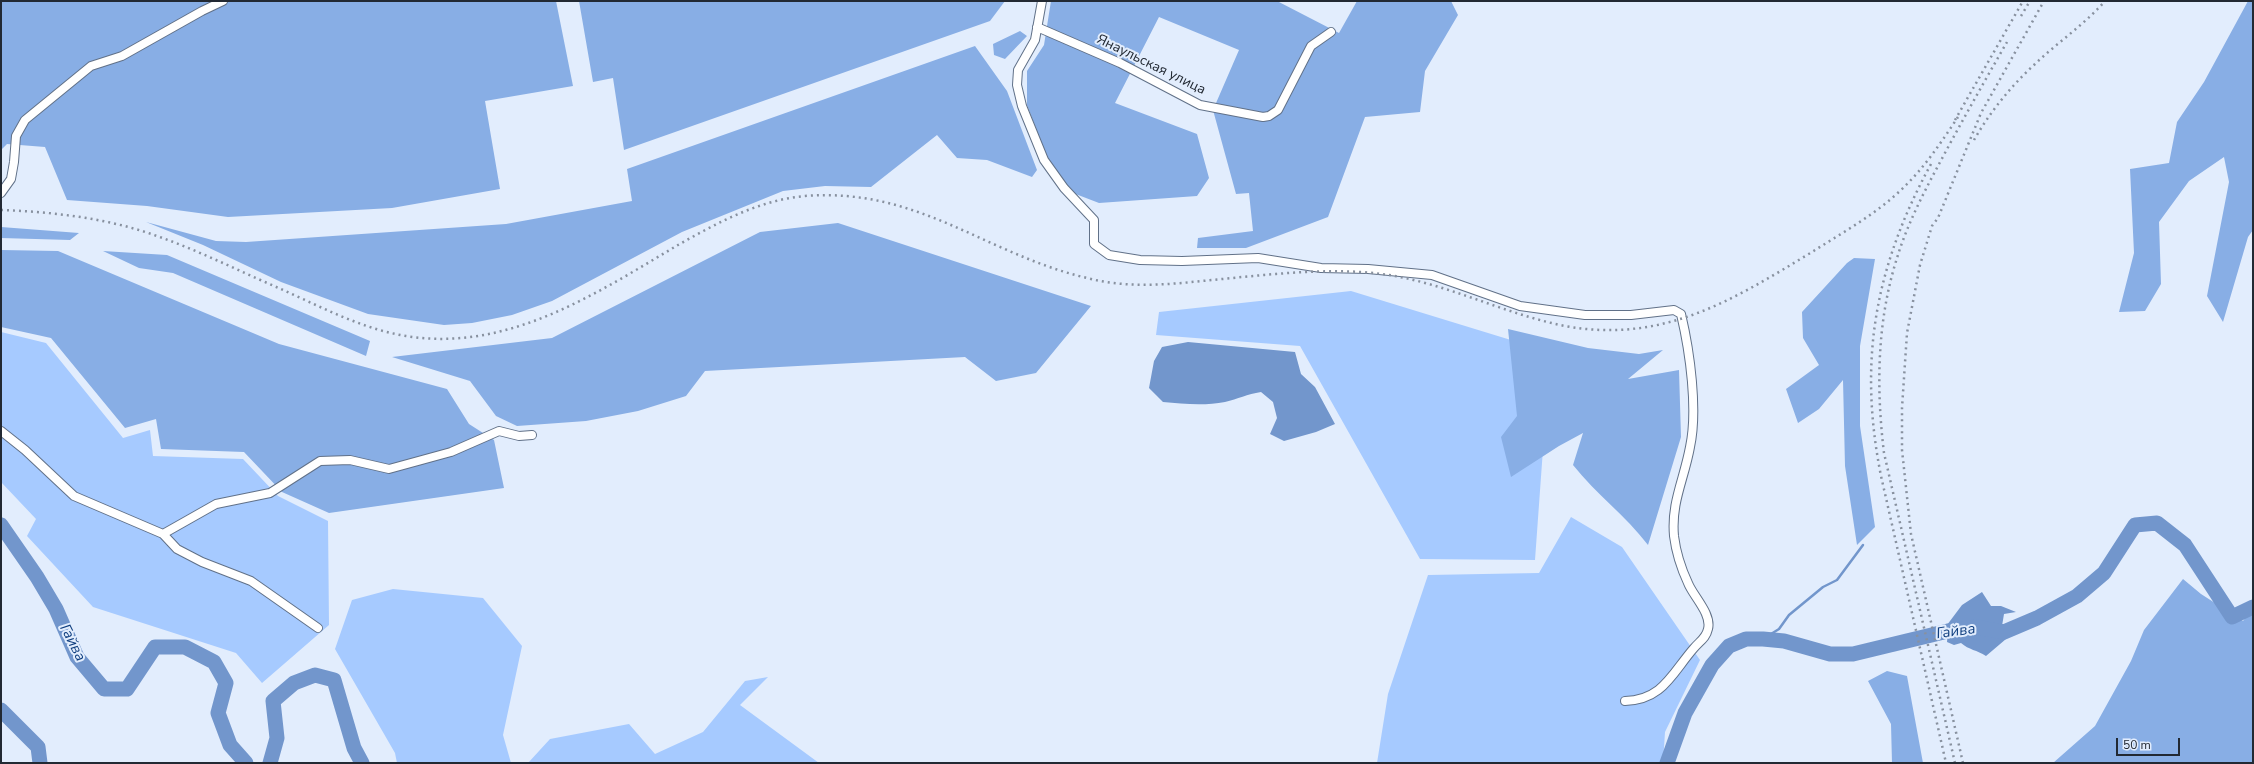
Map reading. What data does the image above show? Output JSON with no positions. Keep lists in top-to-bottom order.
{
  "streets": {
    "street": ["Янаульская улица"]
  },
  "water": ["Гайва"],
  "scale_bar": "50 m"
}
